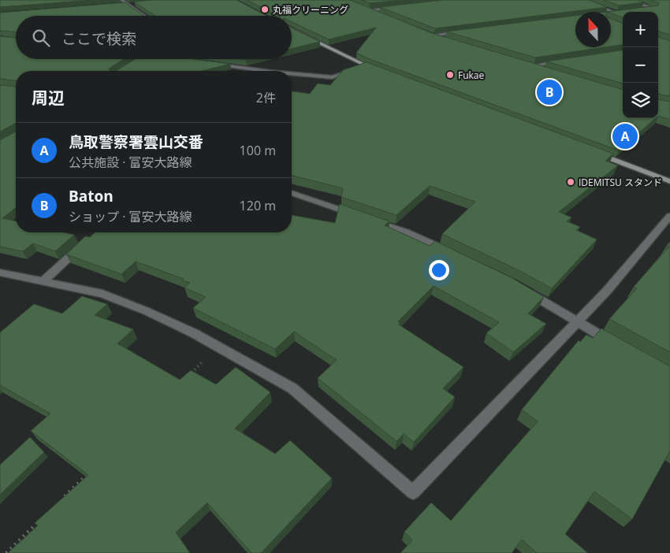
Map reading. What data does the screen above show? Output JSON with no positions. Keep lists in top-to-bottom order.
{
  "places": ["丸福クリーニング", "Fukae", "IDEMITSU スタンド"],
  "north": "top",
  "page": {
    "map_buttons": ["+", "−"],
    "search": "ここで検索",
    "heading": ["周辺", "2件"],
    "pins": ["B", "A"],
    "list": [
      {
        "mark": "A",
        "name": "鳥取警察署雲山交番",
        "note": "公共施設 · 富安大路線",
        "value": "100 m"
      },
      {
        "mark": "B",
        "name": "Baton",
        "note": "ショップ · 富安大路線",
        "value": "120 m"
      }
    ]
  }
}
